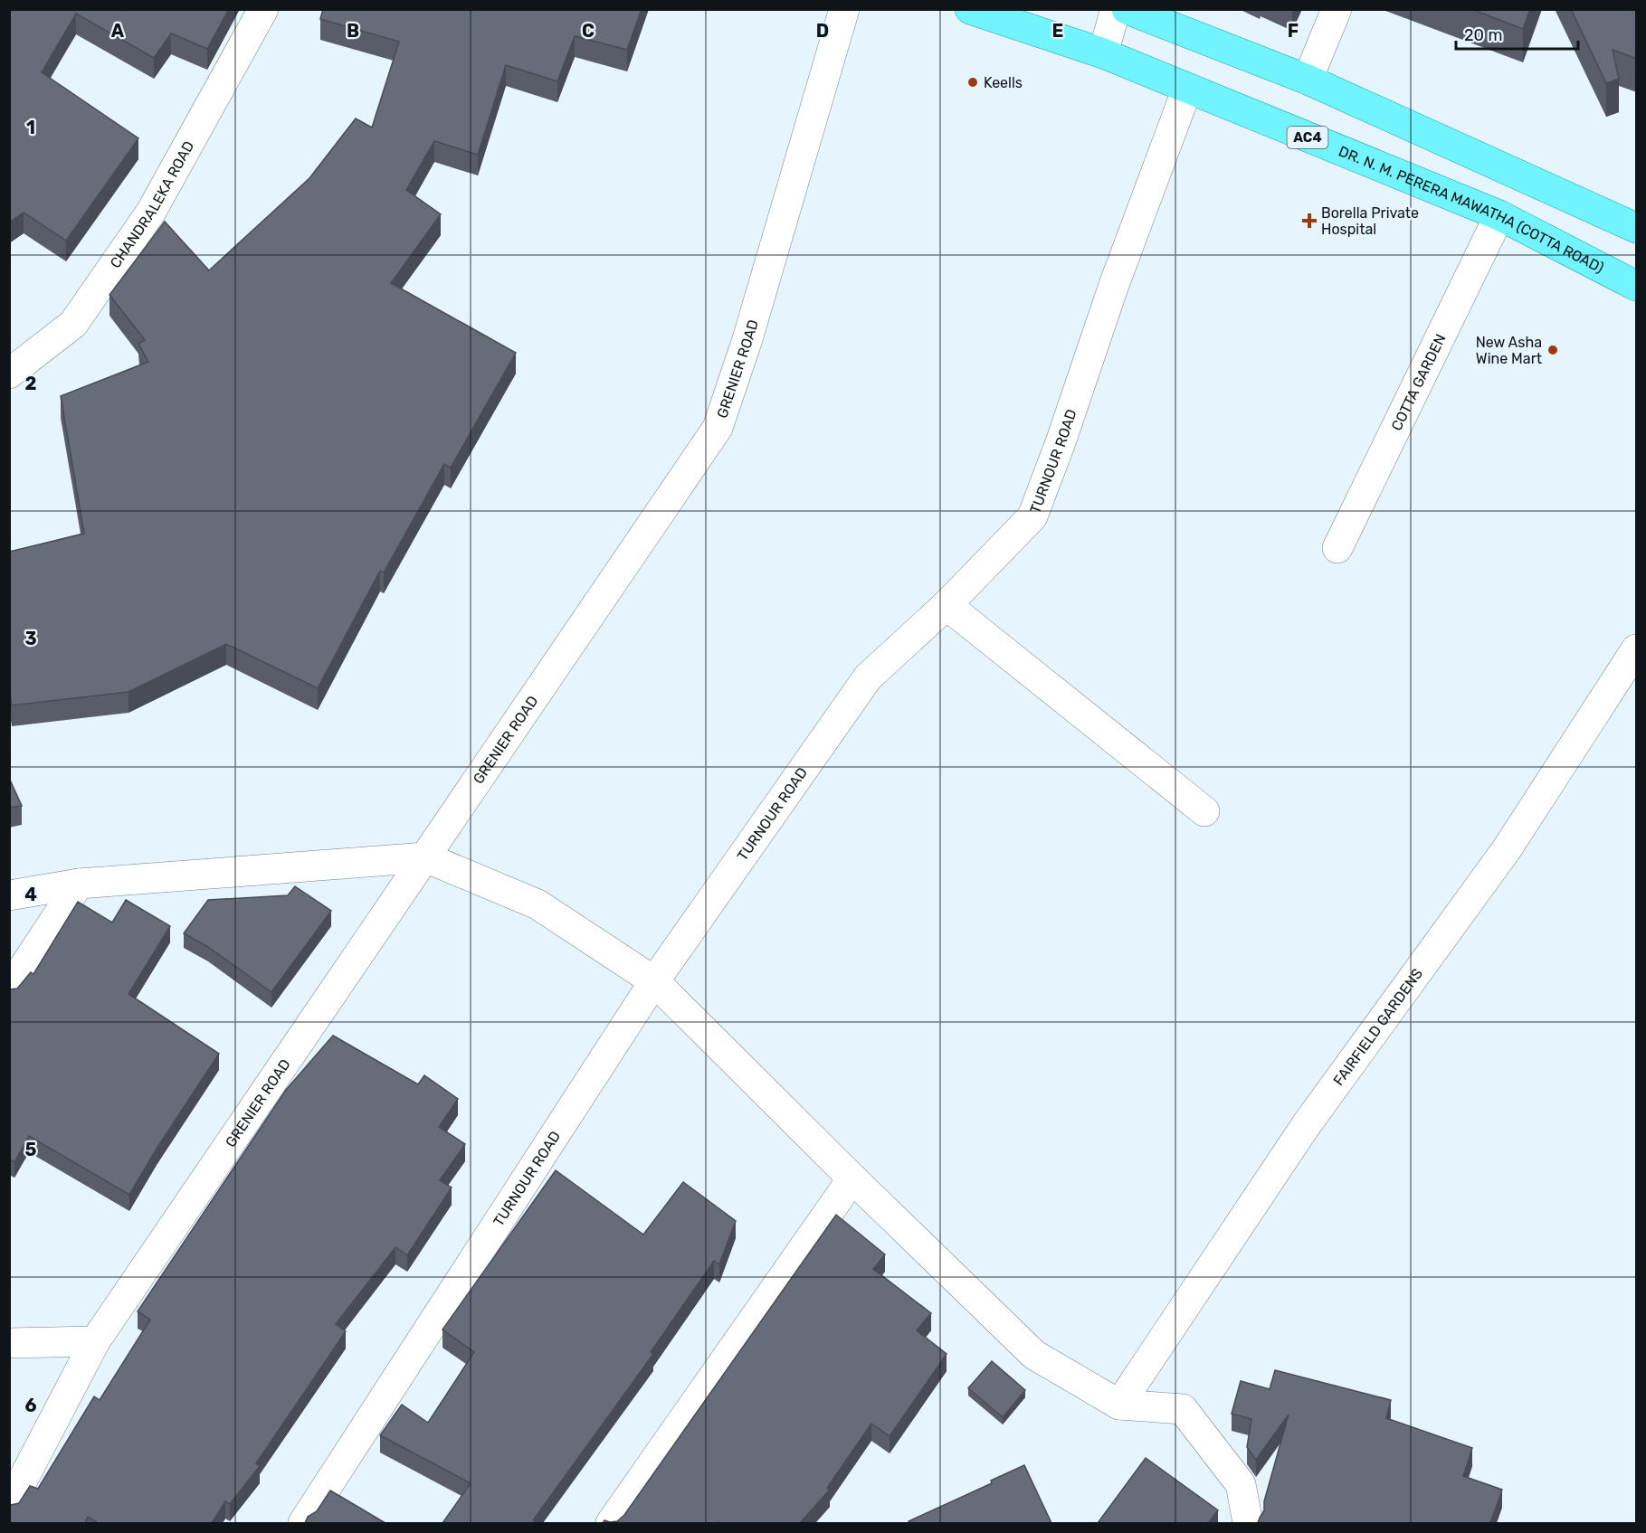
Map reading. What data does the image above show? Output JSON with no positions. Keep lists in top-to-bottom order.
{
  "streets": {
    "main road": ["AC4", "DR. N. M. PERERA MAWATHA (COTTA ROAD)"],
    "street": [
      "CHANDRALEKA ROAD",
      "GRENIER ROAD",
      "COTTA GARDEN",
      "TURNOUR ROAD",
      "FAIRFIELD GARDENS"
    ]
  },
  "crossings": [
    ["DR. N. M. PERERA MAWATHA (COTTA ROAD)", "COTTA GARDEN"],
    ["DR. N. M. PERERA MAWATHA (COTTA ROAD)", "TURNOUR ROAD"]
  ],
  "places": {
    "other": ["Keells", "New Asha Wine Mart"],
    "health": ["Borella Private Hospital"]
  },
  "scale_bar": "20 m",
  "grid": {
    "columns": [
      "A",
      "B",
      "C",
      "D",
      "E",
      "F"
    ],
    "rows": [
      "1",
      "2",
      "3",
      "4",
      "5",
      "6"
    ]
  }
}
